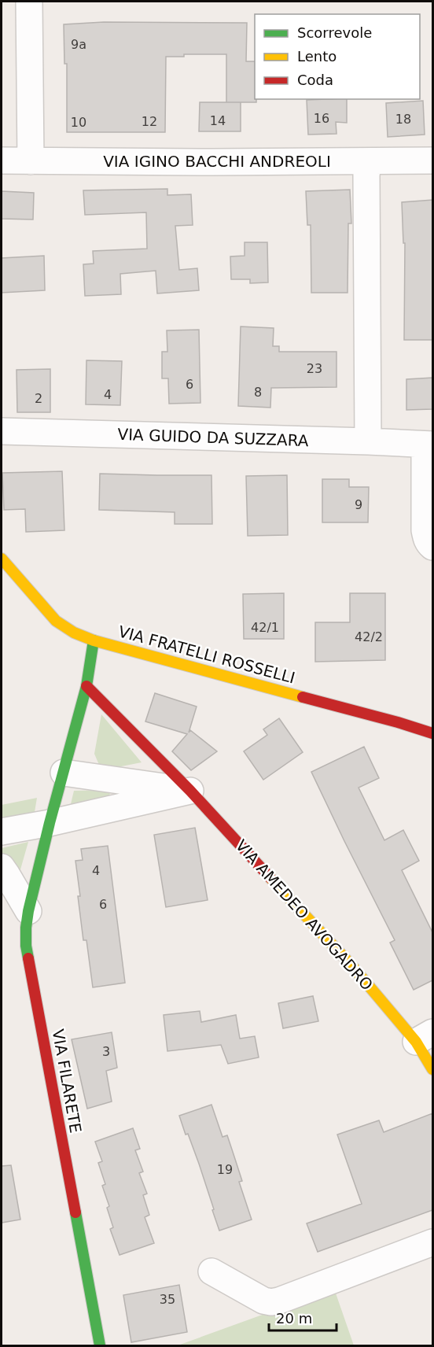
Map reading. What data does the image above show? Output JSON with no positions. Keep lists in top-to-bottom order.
{
  "streets": {
    "street": [
      "VIA IGINO BACCHI ANDREOLI",
      "VIA GUIDO DA SUZZARA",
      "VIA FRATELLI ROSSELLI",
      "VIA AMEDEO AVOGADRO",
      "VIA FILARETE"
    ]
  },
  "crossings": [
    ["VIA FRATELLI ROSSELLI", "VIA FILARETE"],
    ["VIA AMEDEO AVOGADRO", "VIA FILARETE"]
  ],
  "house_numbers": [
    "9a",
    "16",
    "18",
    "14",
    "12",
    "10",
    "23",
    "6",
    "8",
    "4",
    "2",
    "9",
    "42/1",
    "42/2",
    "4",
    "6",
    "3",
    "19",
    "35"
  ],
  "legend": ["Scorrevole", "Lento", "Coda"],
  "scale_bar": "20 m"
}
